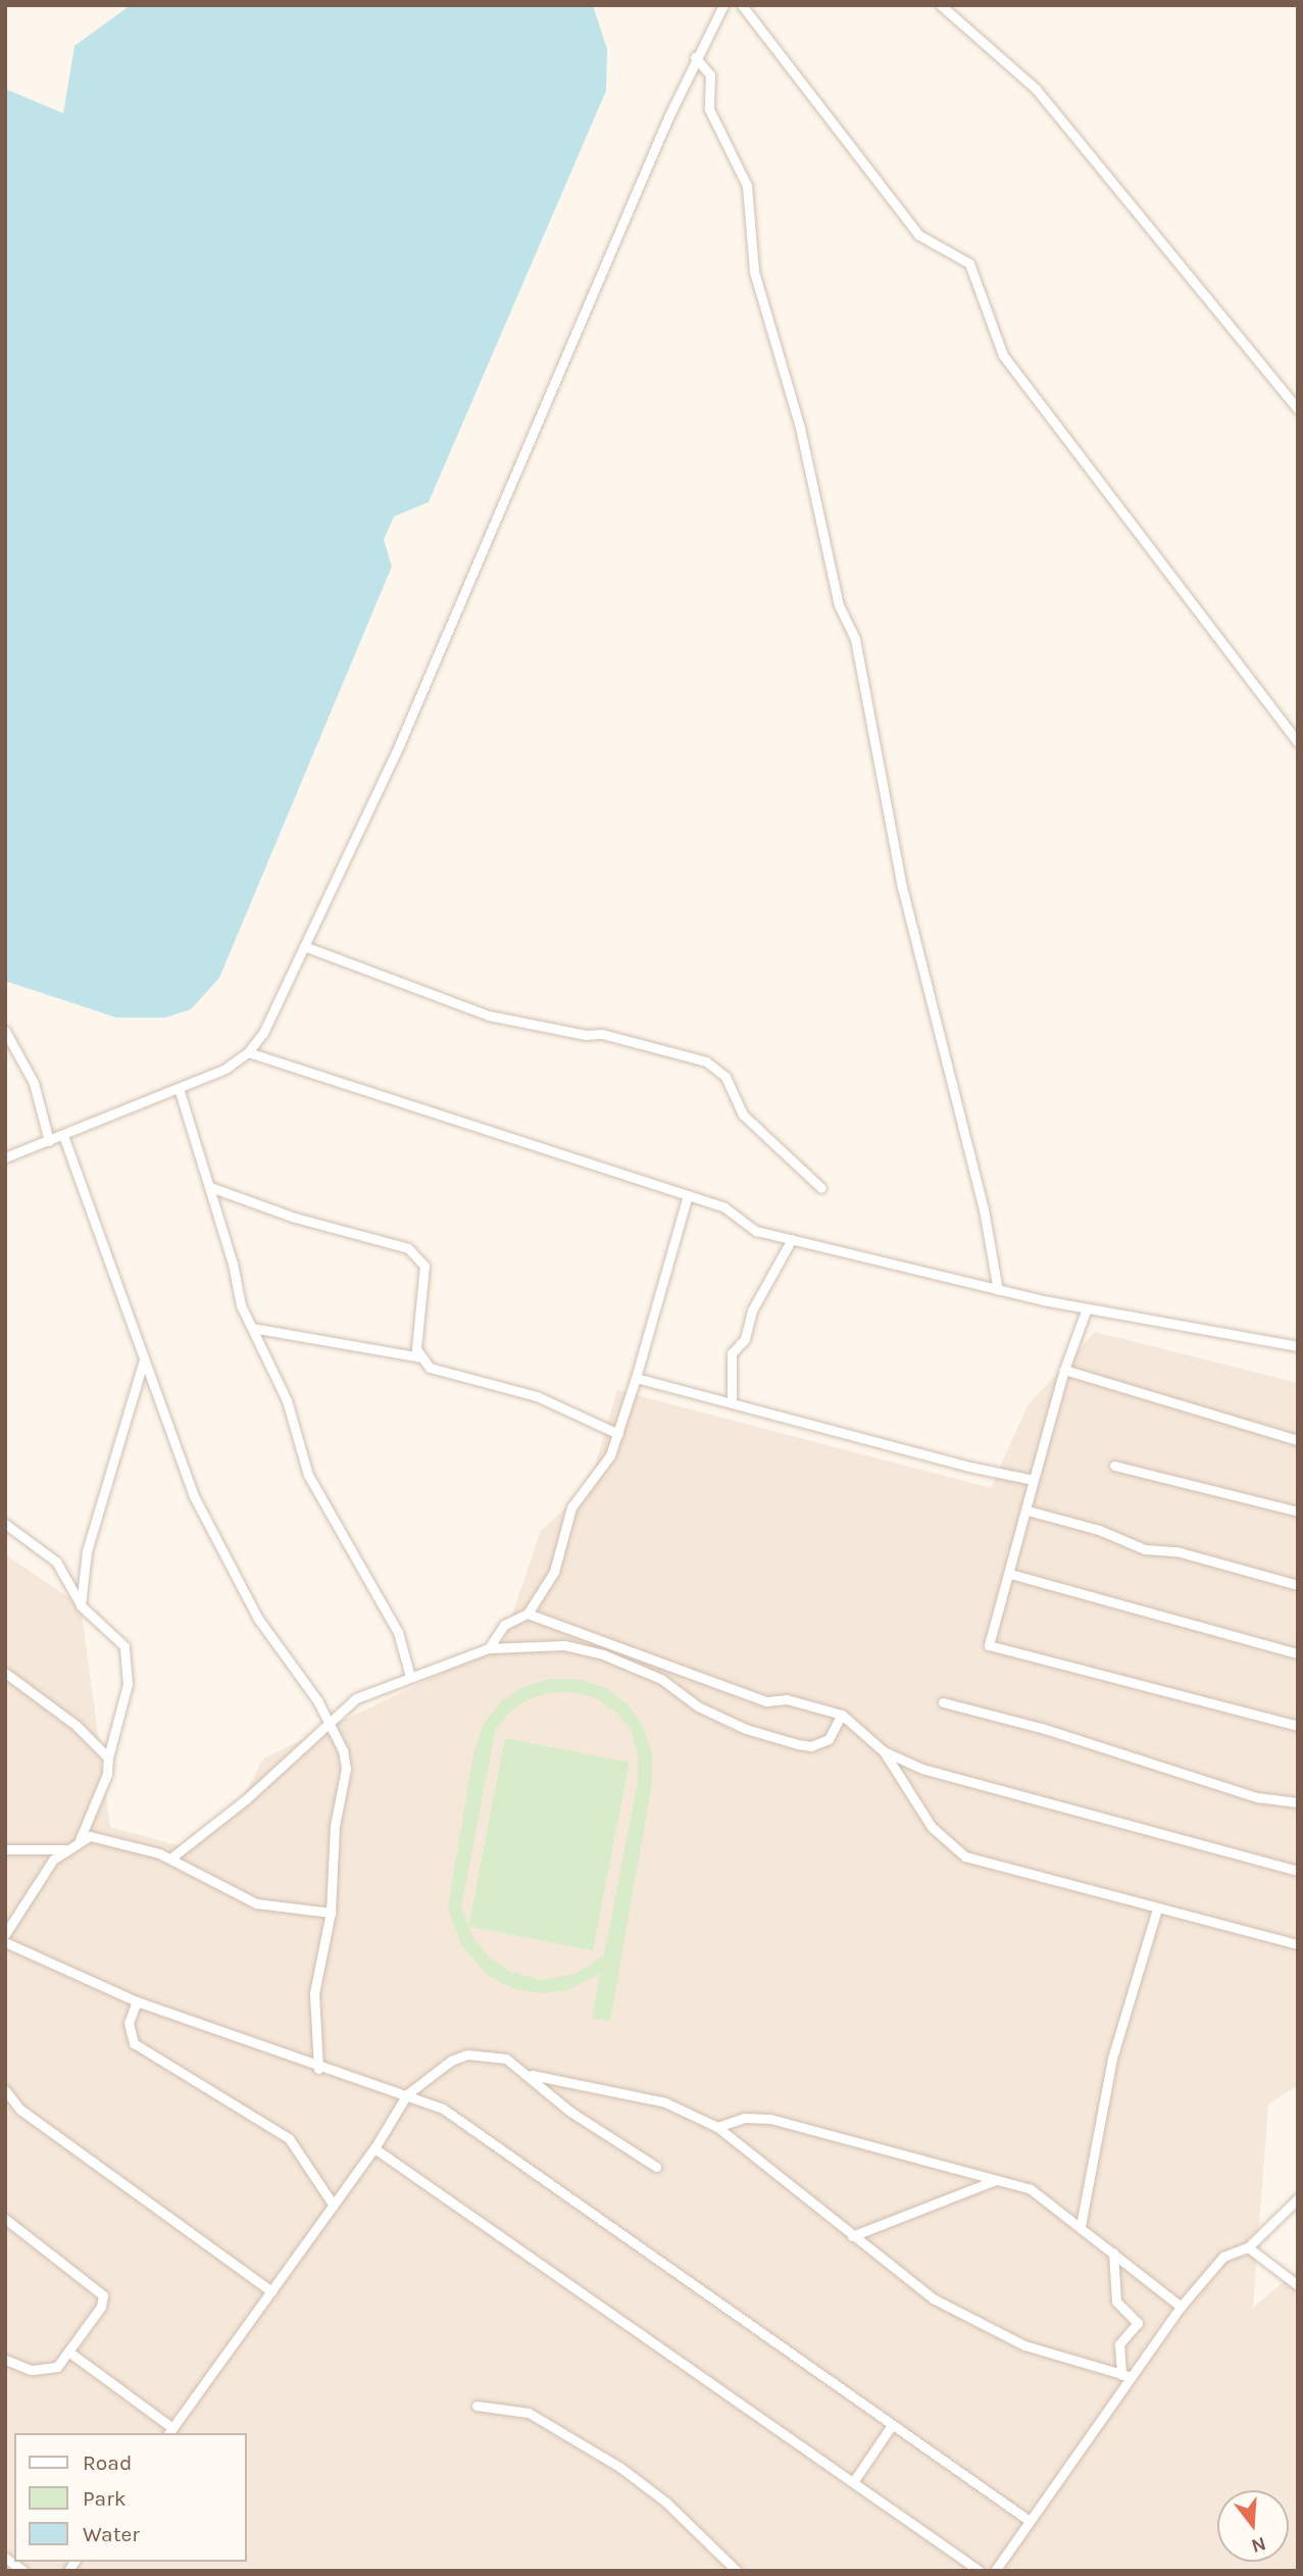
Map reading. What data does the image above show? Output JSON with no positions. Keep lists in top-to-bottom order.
{
  "legend": ["Road", "Park", "Water"],
  "north": "bottom"
}
